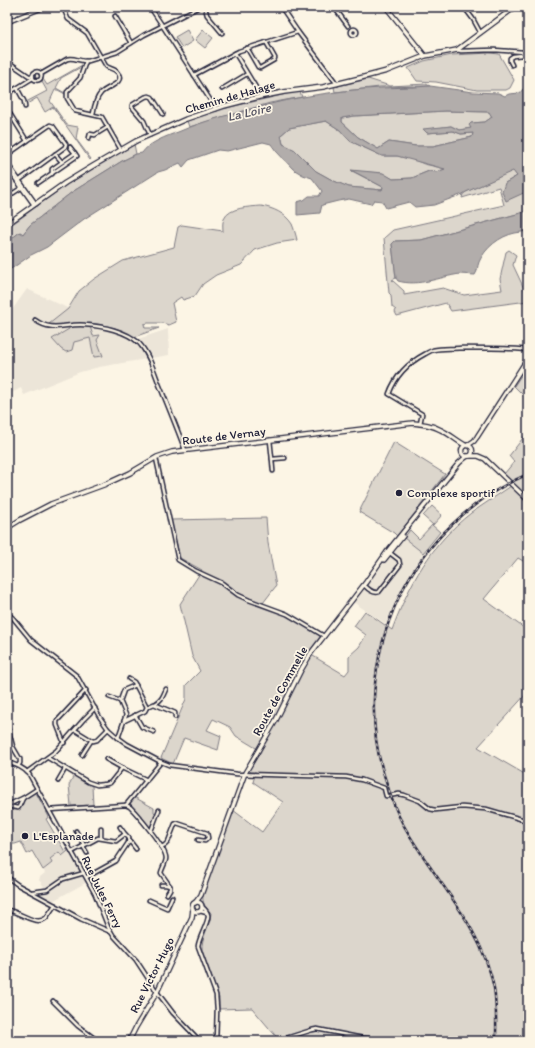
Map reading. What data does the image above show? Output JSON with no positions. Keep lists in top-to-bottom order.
{
  "streets": {
    "street": [
      "Chemin de Halage",
      "Route de Vernay",
      "Route de Commelle",
      "Rue Jules Ferry",
      "Rue Victor Hugo"
    ]
  },
  "crossings": [
    ["Route de Vernay", "Route de Commelle"],
    ["Rue Jules Ferry", "Rue Victor Hugo"]
  ],
  "water": ["La Loire"],
  "places": ["Complexe sportif", "L'Esplanade"]
}
